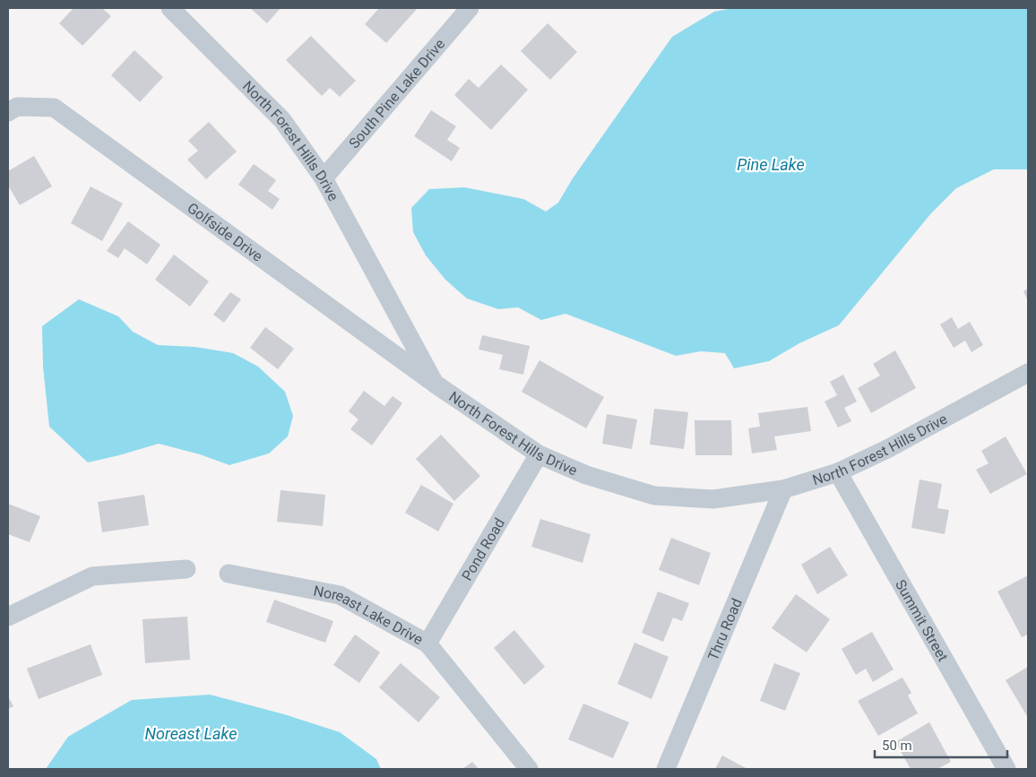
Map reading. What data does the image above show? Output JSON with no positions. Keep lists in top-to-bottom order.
{
  "streets": {
    "street": [
      "South Pine Lake Drive",
      "North Forest Hills Drive",
      "Golfside Drive",
      "Pond Road",
      "Noreast Lake Drive",
      "Summit Street",
      "Thru Road"
    ]
  },
  "crossings": [
    ["South Pine Lake Drive", "North Forest Hills Drive"],
    ["North Forest Hills Drive", "Golfside Drive"],
    ["North Forest Hills Drive", "Pond Road"],
    ["North Forest Hills Drive", "Summit Street"],
    ["North Forest Hills Drive", "Thru Road"],
    ["Pond Road", "Noreast Lake Drive"]
  ],
  "water": ["Pine Lake", "Noreast Lake"],
  "scale_bar": "50 m"
}
